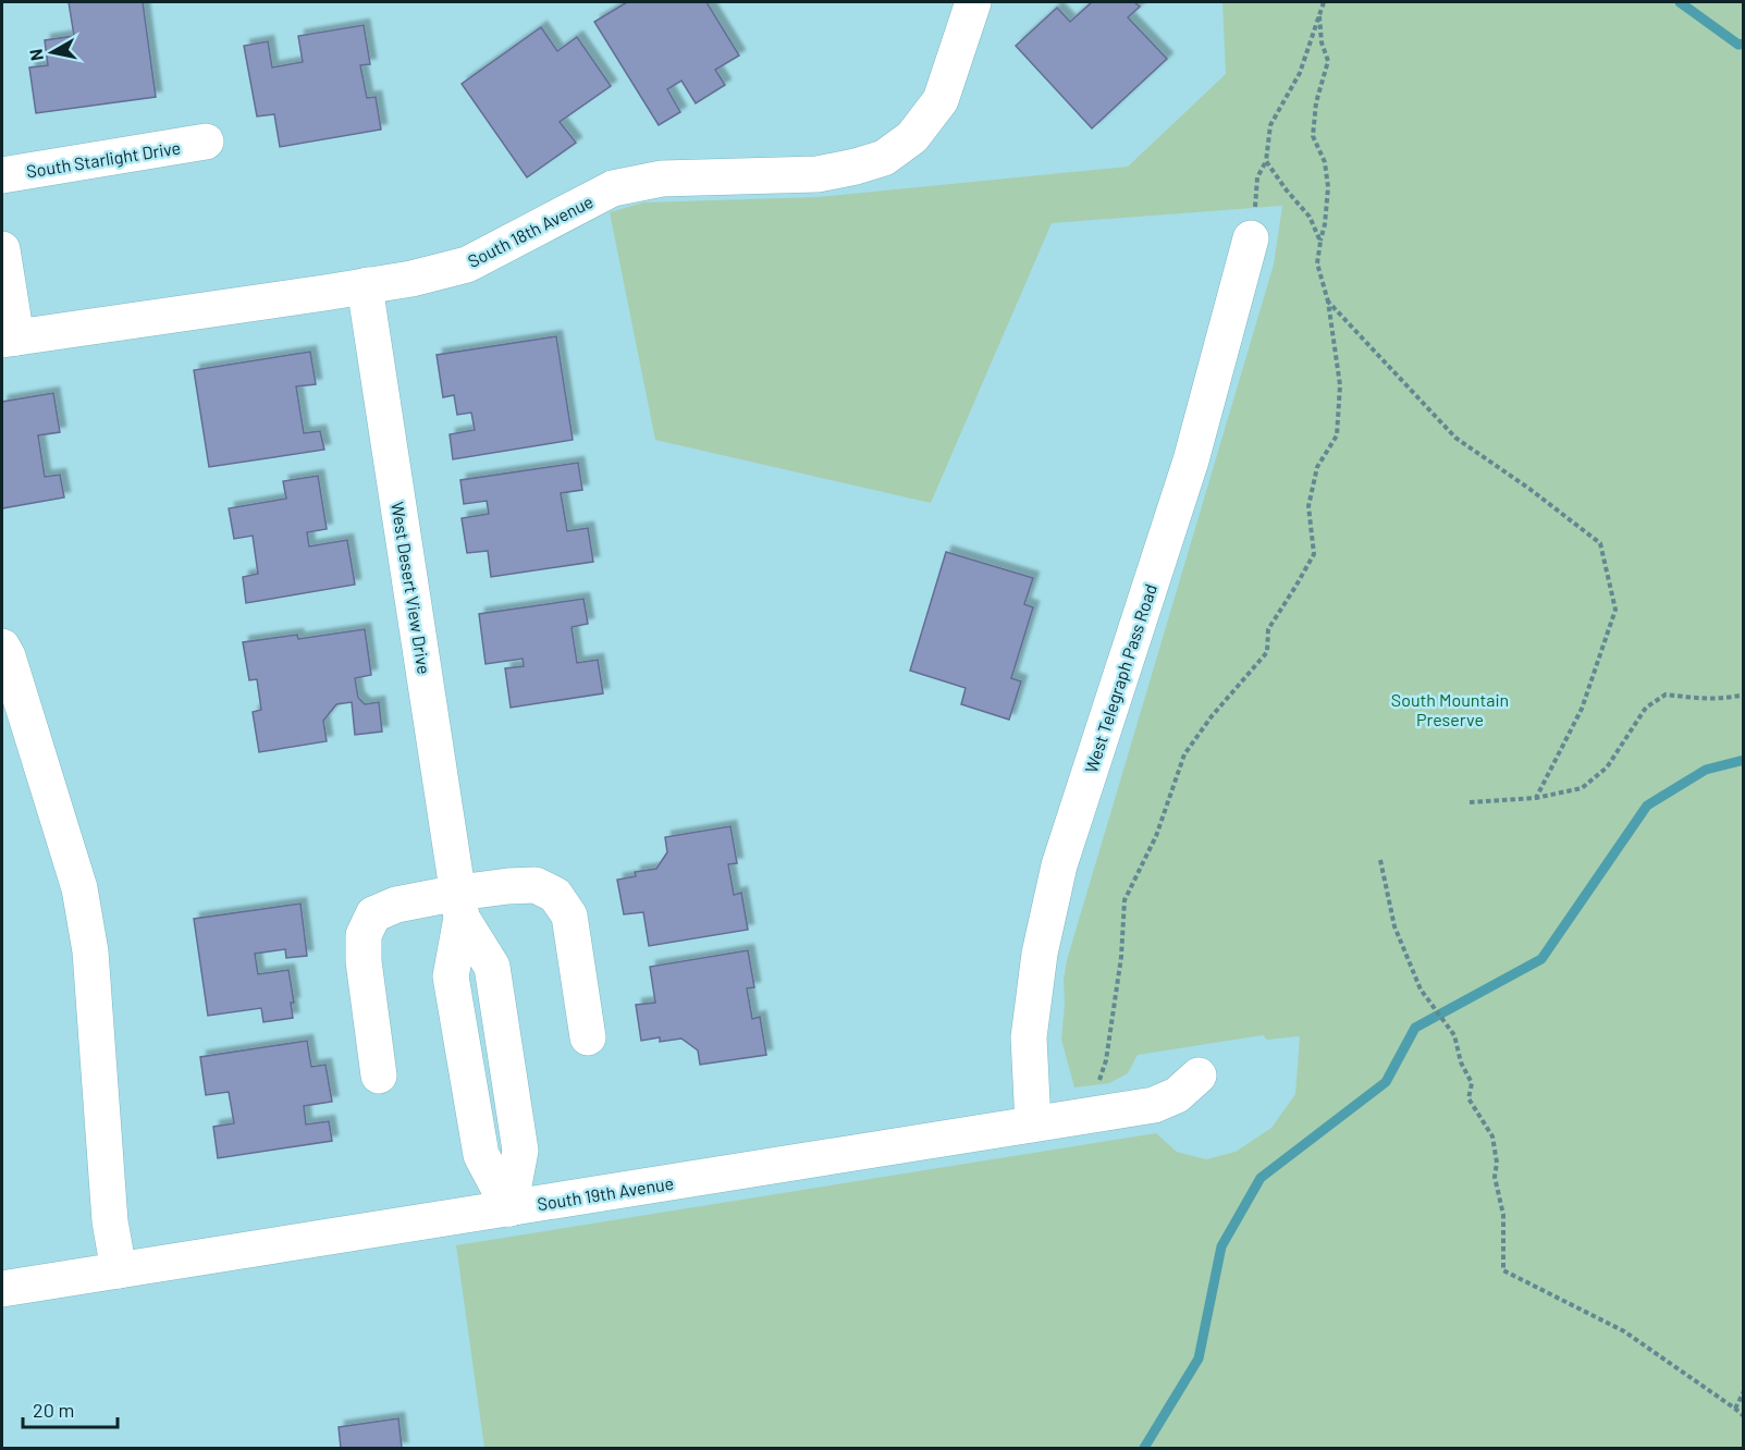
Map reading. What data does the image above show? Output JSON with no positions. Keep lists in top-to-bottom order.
{
  "streets": {
    "street": [
      "South Starlight Drive",
      "South 18th Avenue",
      "West Desert View Drive",
      "West Telegraph Pass Road",
      "South 19th Avenue"
    ]
  },
  "crossings": [
    ["South 18th Avenue", "West Desert View Drive"],
    ["West Desert View Drive", "South 19th Avenue"],
    ["West Telegraph Pass Road", "South 19th Avenue"]
  ],
  "parks": ["South Mountain Preserve"],
  "scale_bar": "20 m",
  "north": "left"
}
